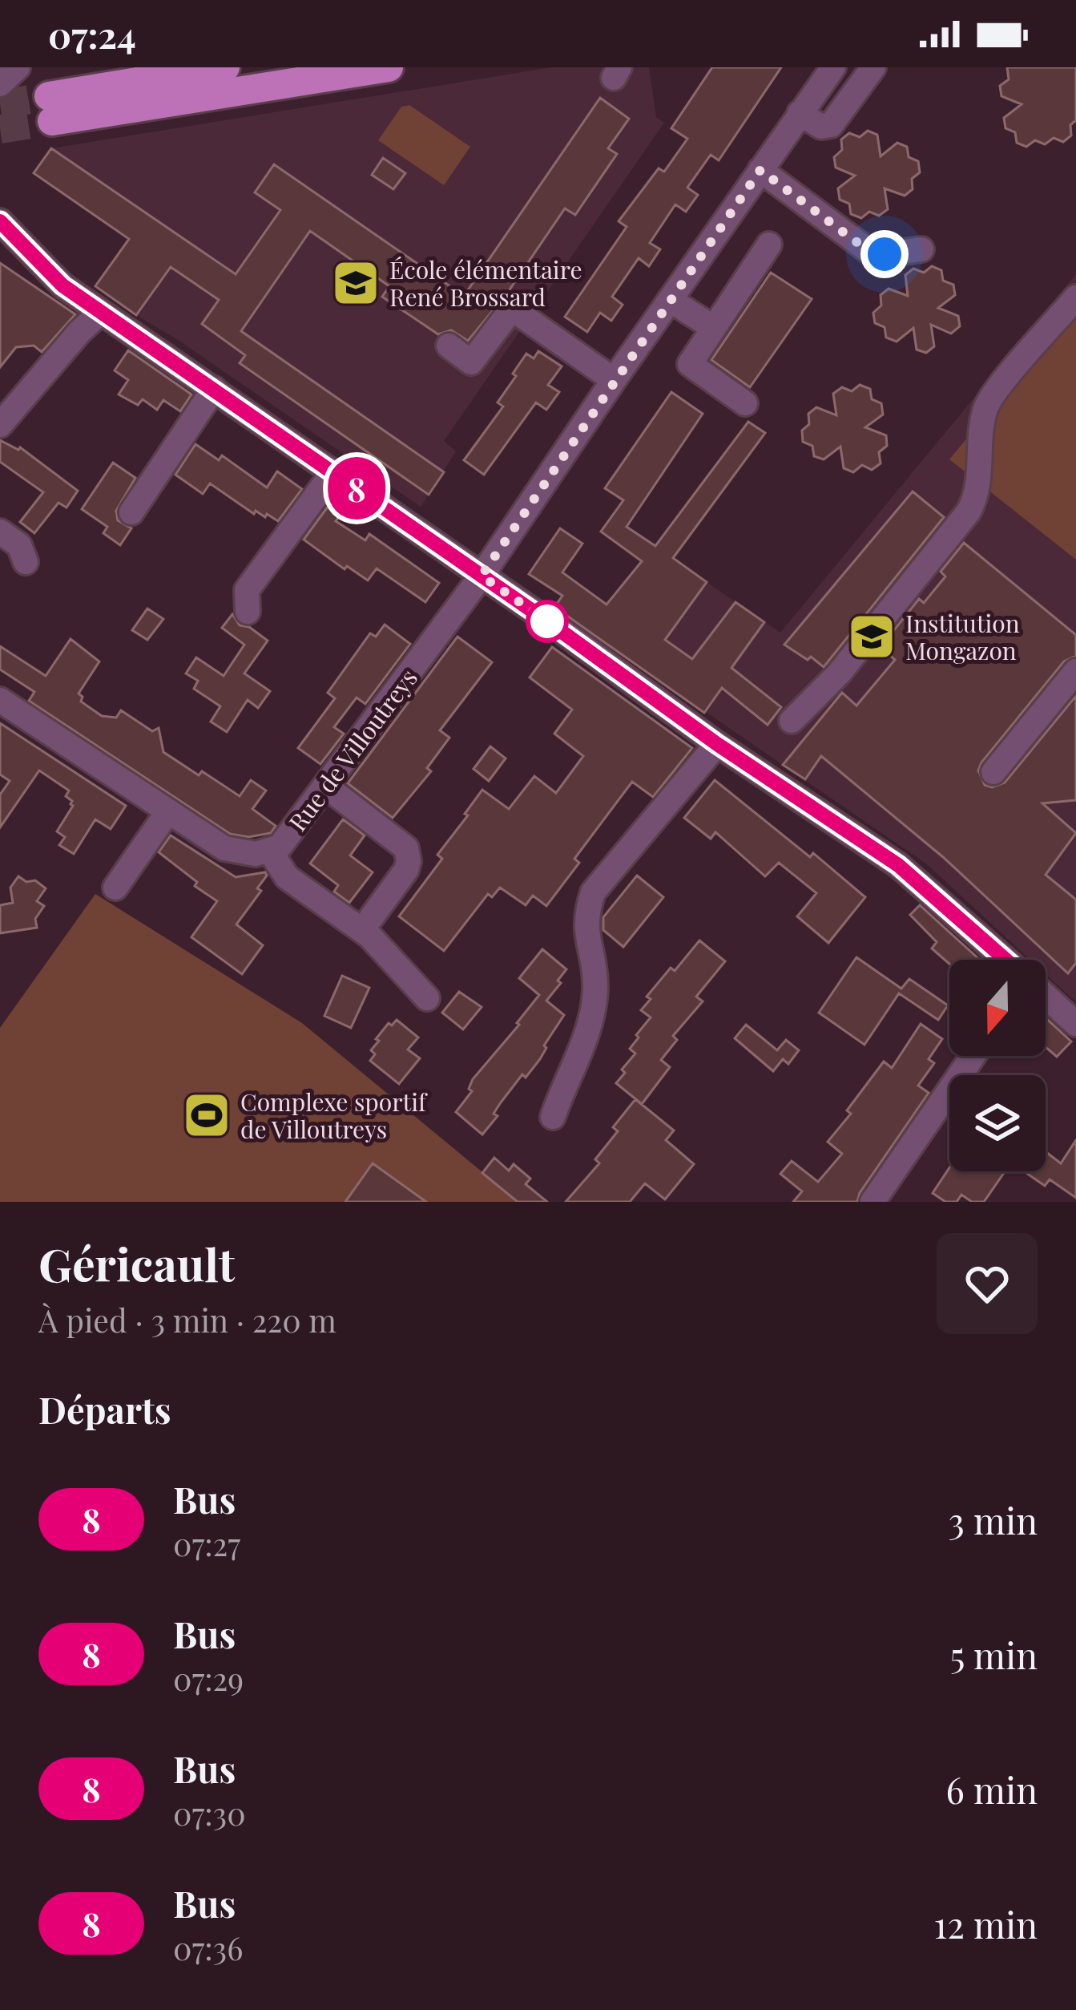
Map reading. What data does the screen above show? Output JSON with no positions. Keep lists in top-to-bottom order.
{
  "streets": {
    "street": ["Rue de Villoutreys"]
  },
  "places": {
    "school or university": ["École élémentaire René Brossard", "Institution Mongazon"],
    "sports": ["Complexe sportif de Villoutreys"]
  },
  "lines": ["bus line 8"],
  "north": "bottom",
  "page": {
    "status": "07:24",
    "on_map": "8",
    "heading": [
      ["Géricault", "À pied · 3 min · 220 m"],
      "Départs"
    ],
    "list": [
      {
        "mark": "8",
        "name": "Bus",
        "note": "07:27",
        "value": "3 min"
      },
      {
        "mark": "8",
        "name": "Bus",
        "note": "07:29",
        "value": "5 min"
      },
      {
        "mark": "8",
        "name": "Bus",
        "note": "07:30",
        "value": "6 min"
      },
      {
        "mark": "8",
        "name": "Bus",
        "note": "07:36",
        "value": "12 min"
      }
    ]
  }
}
